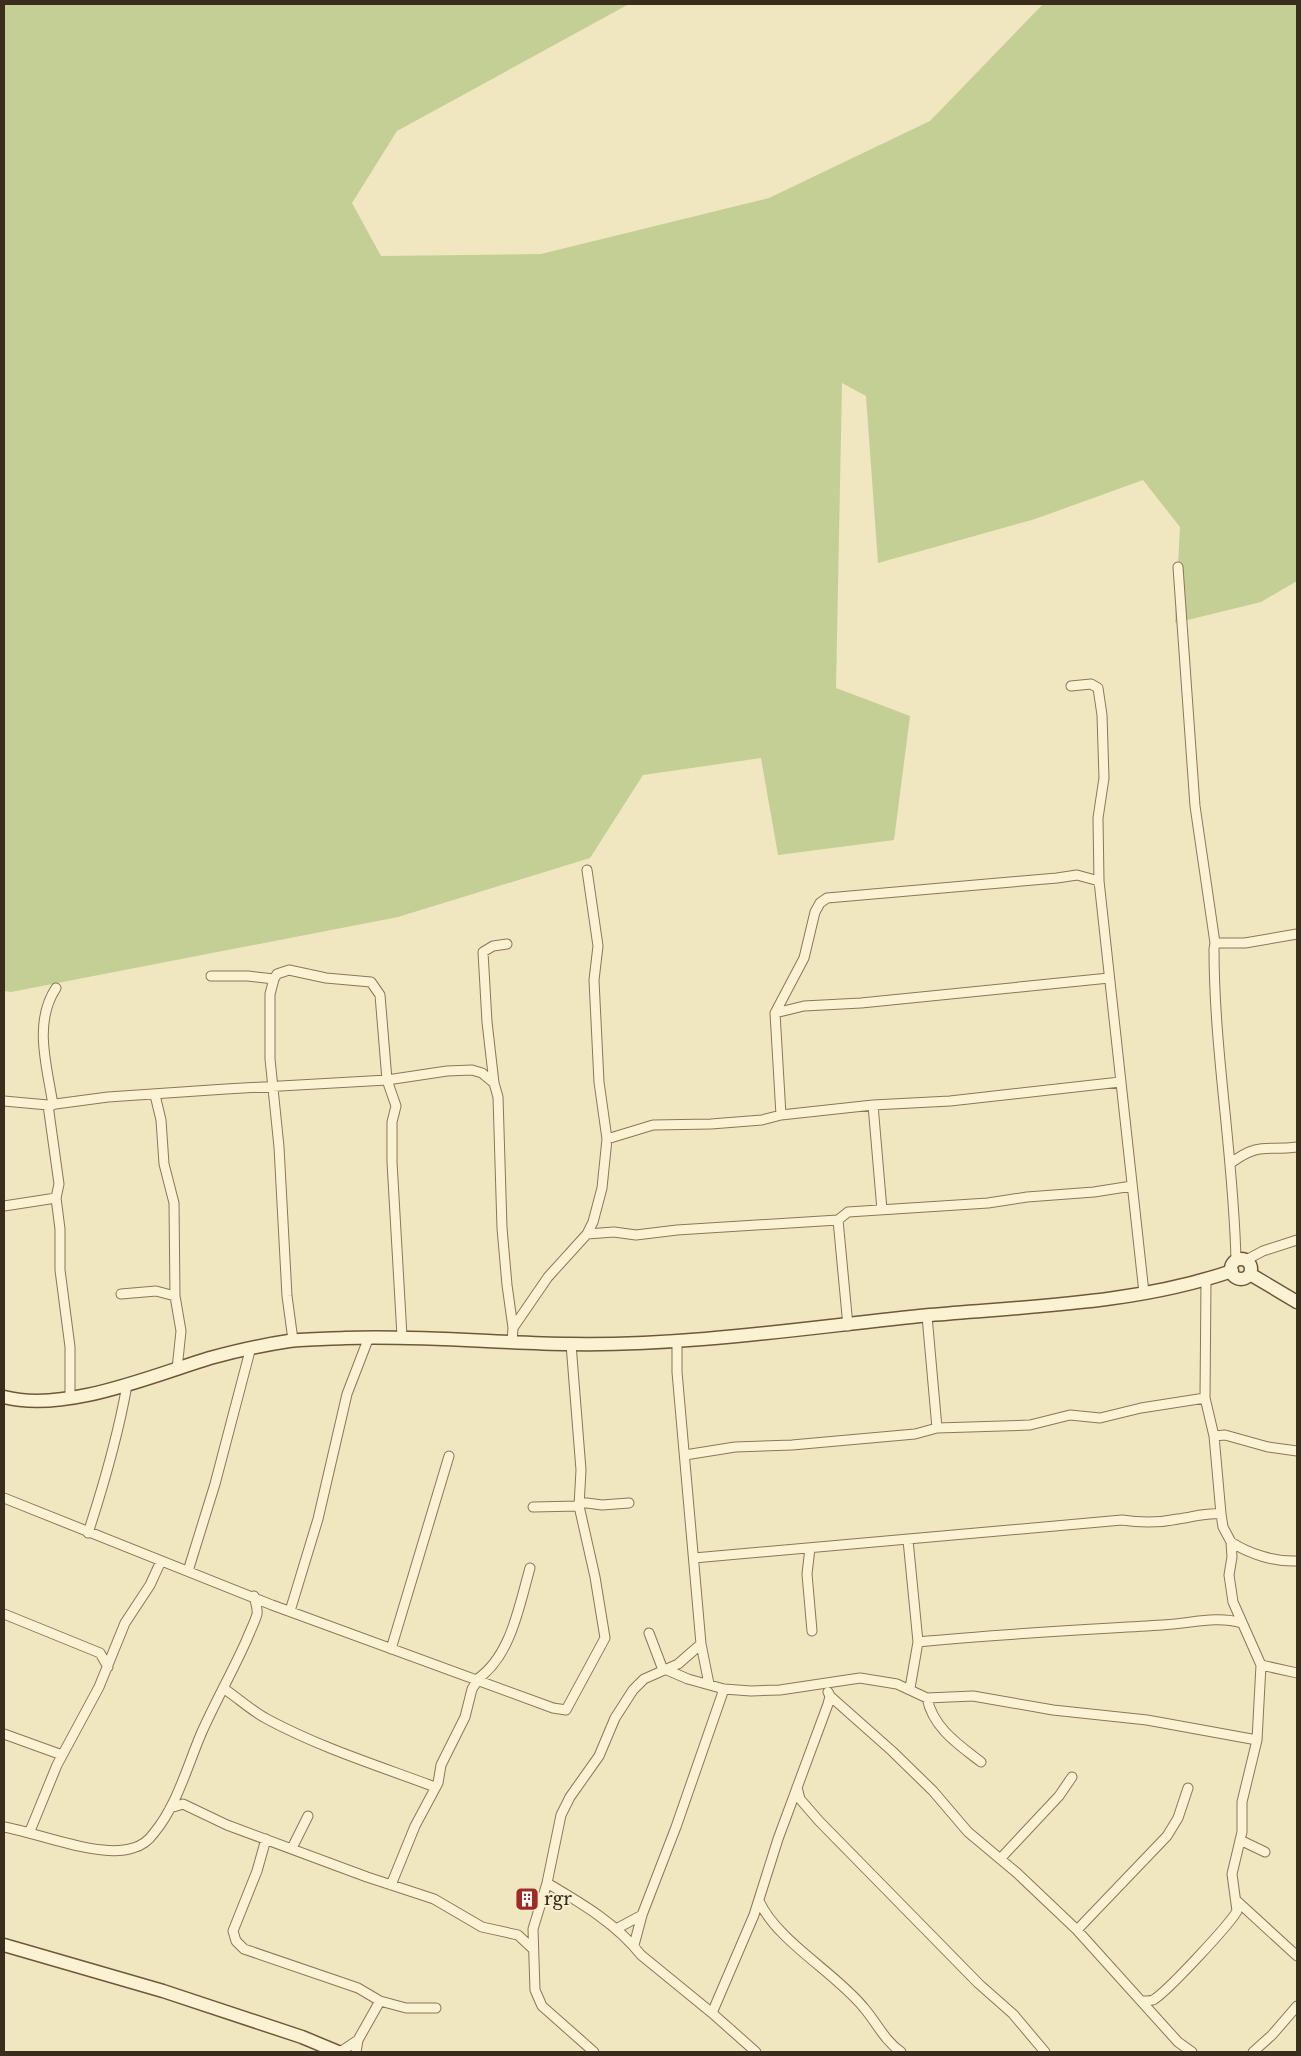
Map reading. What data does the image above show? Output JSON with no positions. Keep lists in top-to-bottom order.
{
  "places": {
    "building": ["rgr"]
  }
}
